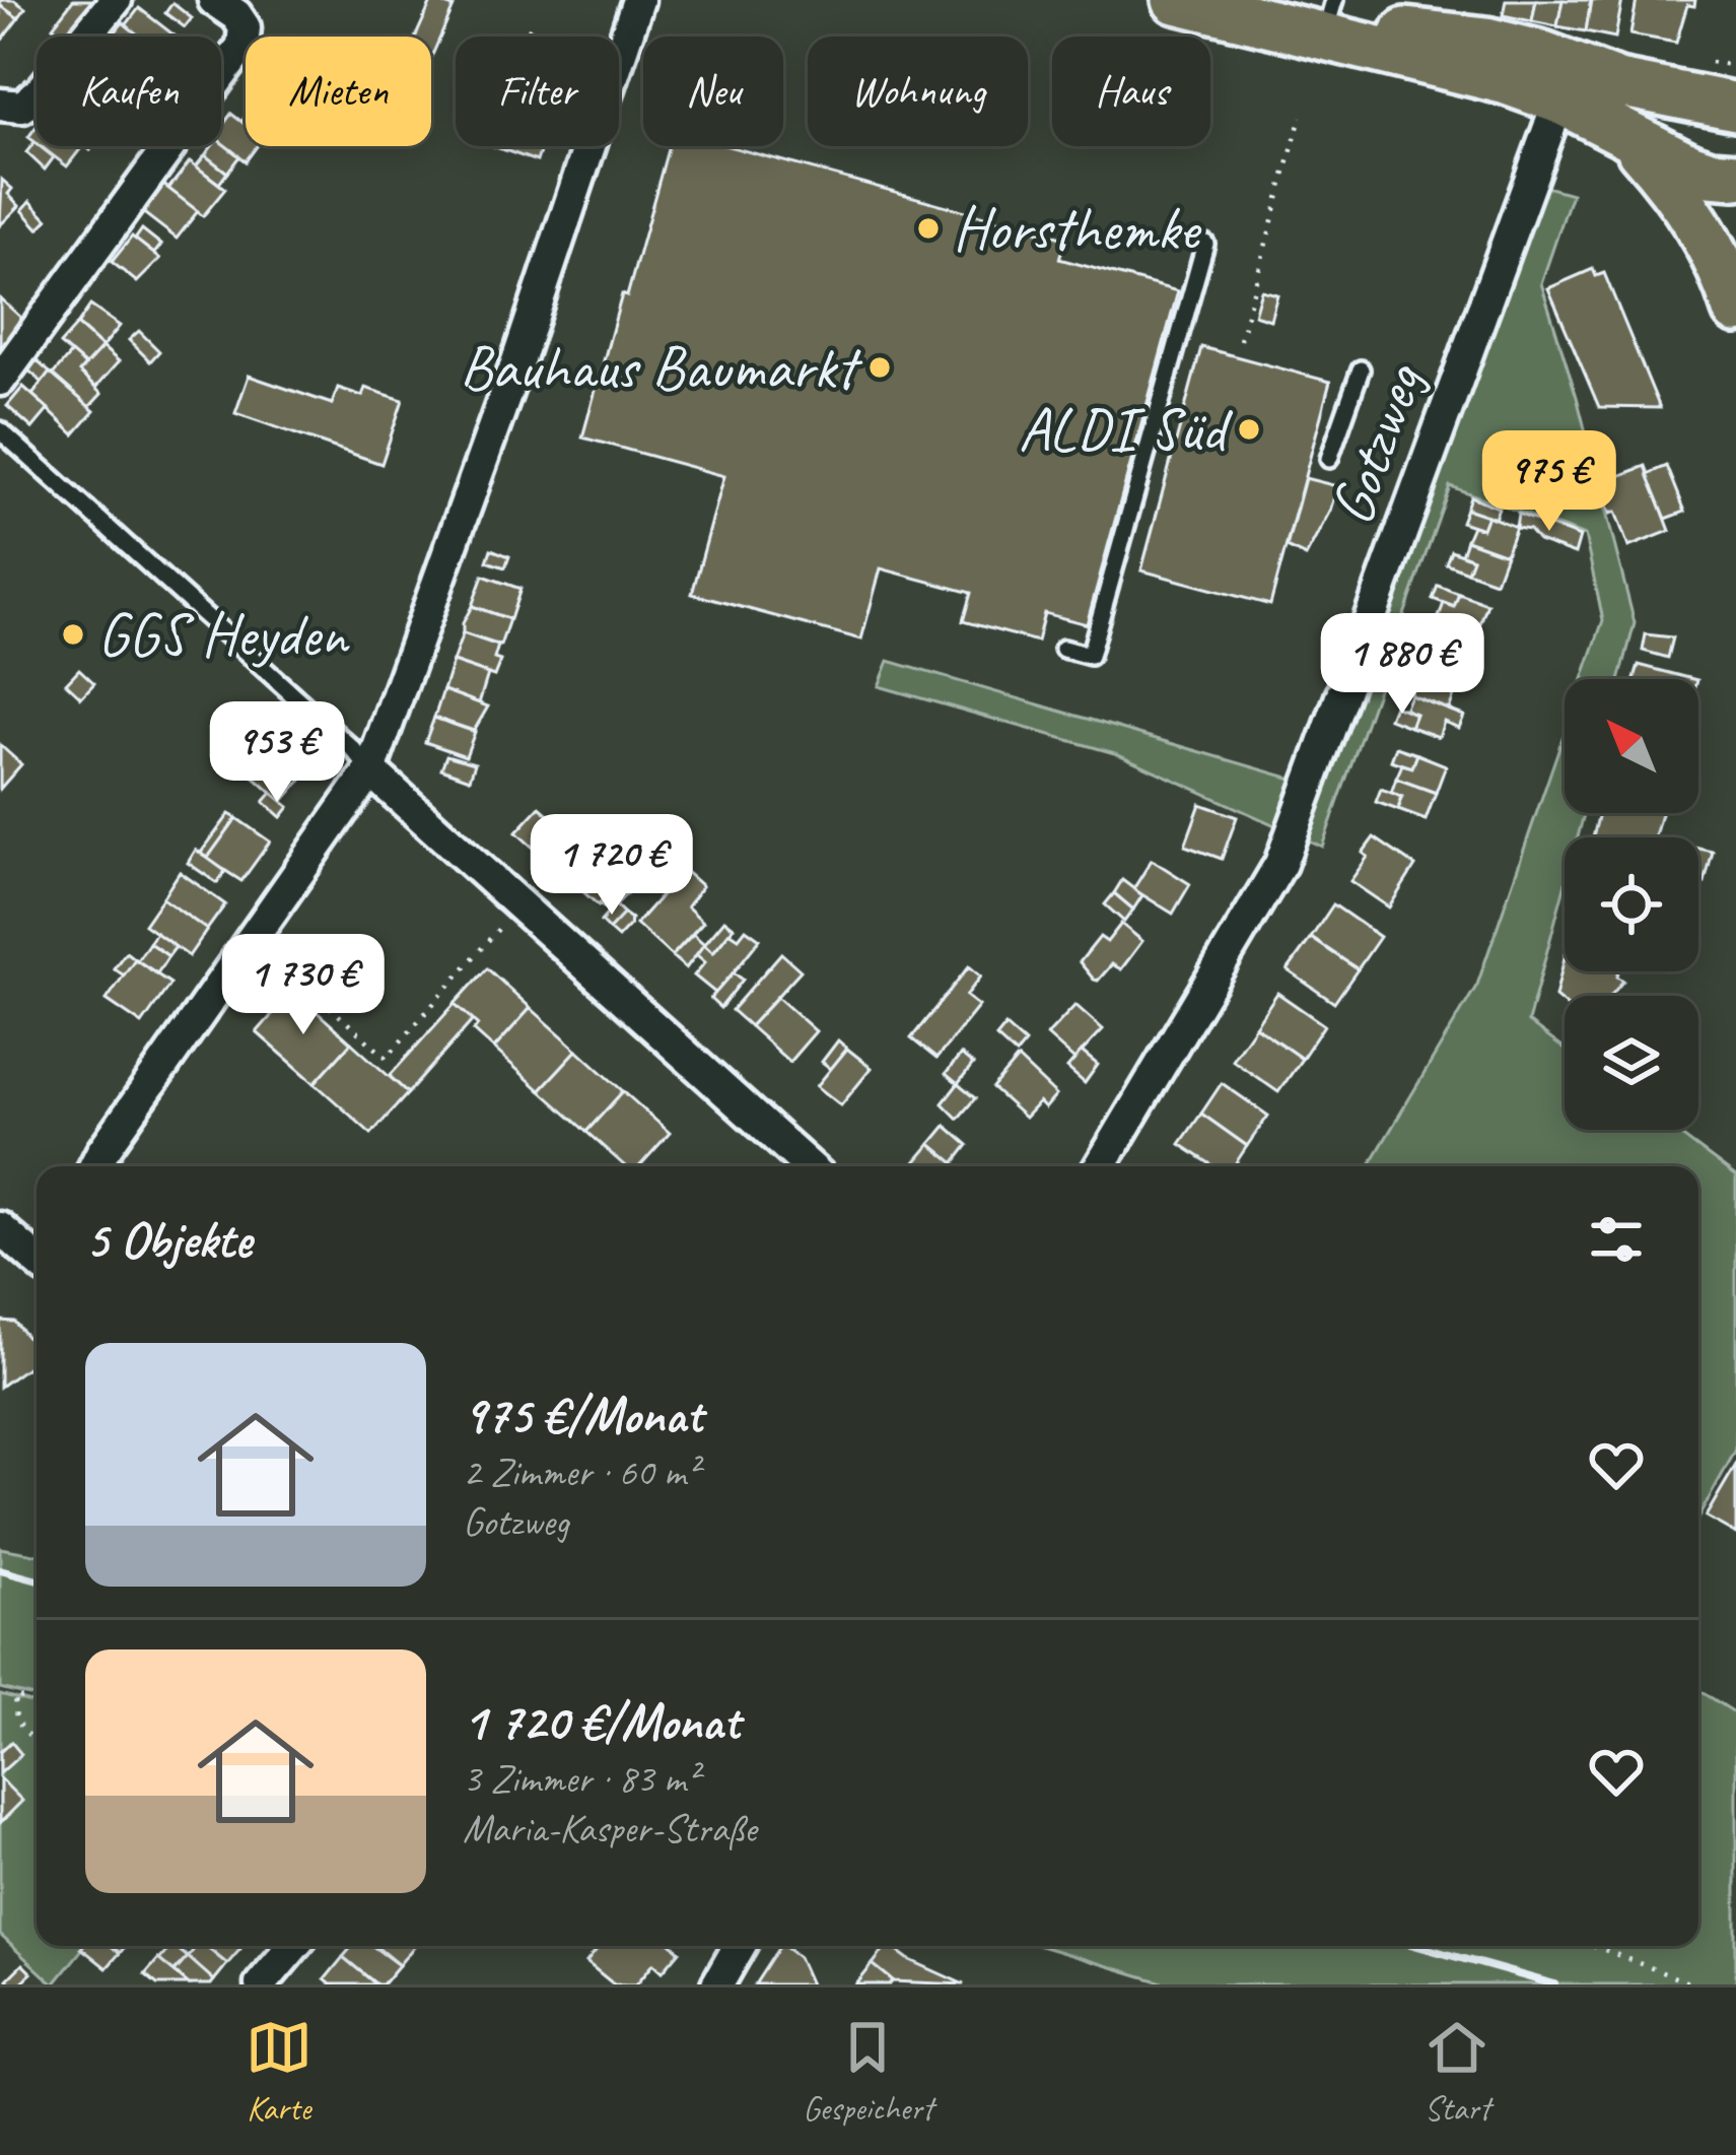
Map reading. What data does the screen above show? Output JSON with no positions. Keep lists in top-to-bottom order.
{
  "streets": {
    "street": ["Gotzweg"]
  },
  "places": [
    "Horsthemke",
    "Bauhaus Baumarkt",
    "ALDI Süd",
    "GGS Heyden"
  ],
  "north": "top left",
  "page": {
    "chip": [
      "Kaufen",
      "Mieten",
      "Filter",
      "Neu",
      "Wohnung",
      "Haus"
    ],
    "price": [
      "975 €",
      "1 880 €",
      "953 €",
      "1 720 €",
      "1 730 €"
    ],
    "heading": "5 Objekte",
    "list": [
      {
        "name": "975 €/Monat",
        "note": "2 Zimmer · 60 m² · Gotzweg"
      },
      {
        "name": "1 720 €/Monat",
        "note": "3 Zimmer · 83 m² · Maria-Kasper-Straße"
      }
    ],
    "tabs": ["Karte", "Gespeichert", "Start"]
  }
}
